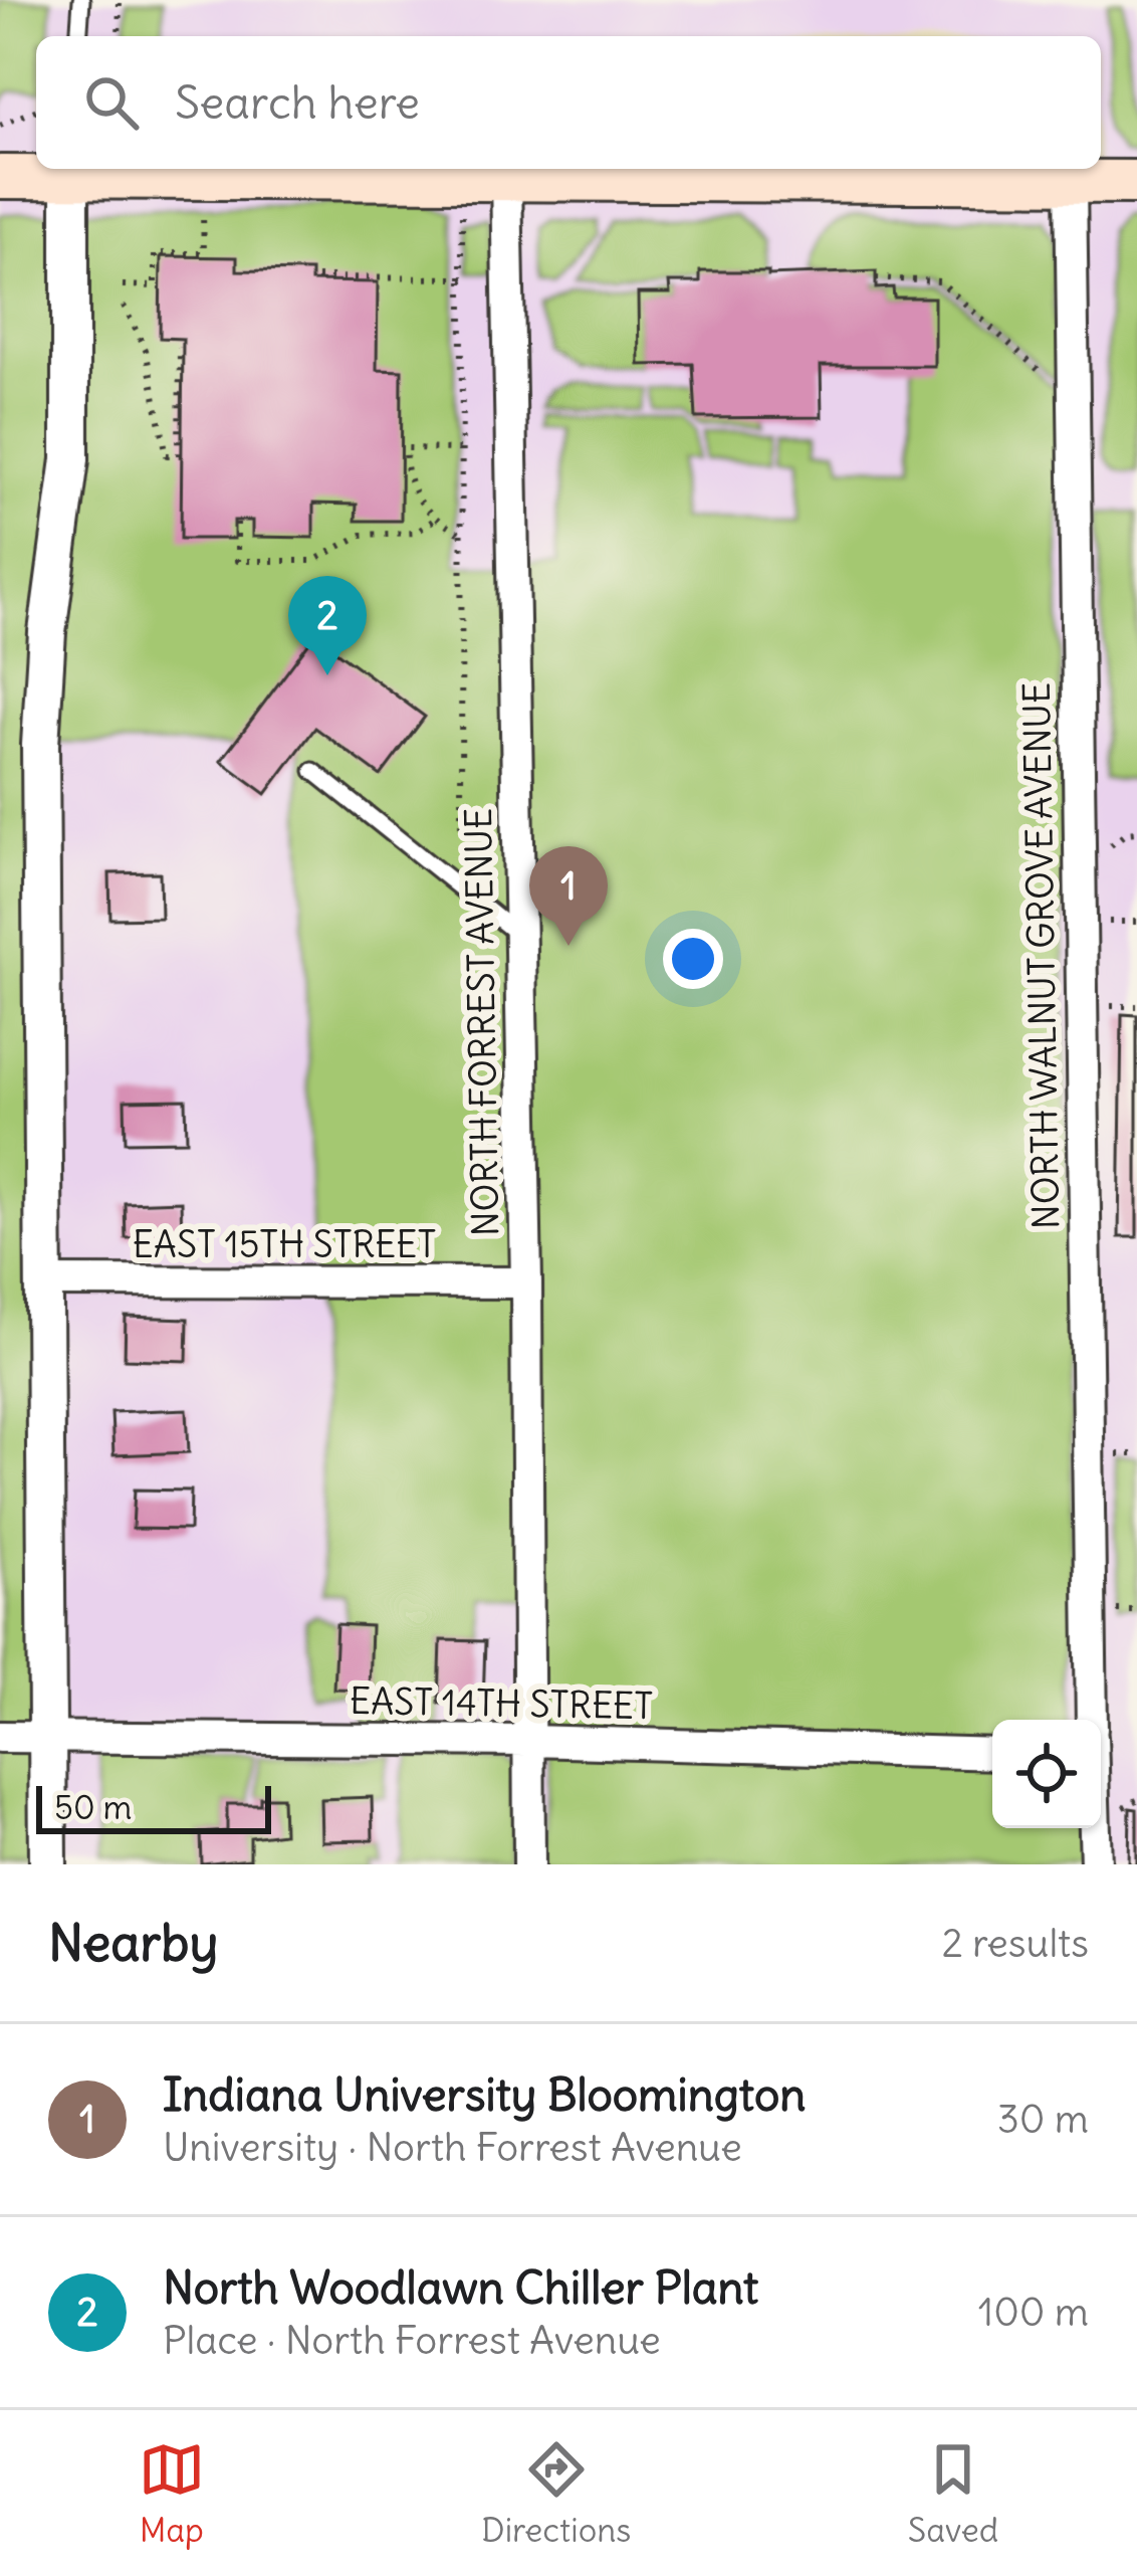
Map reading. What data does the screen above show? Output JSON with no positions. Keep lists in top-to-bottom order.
{
  "streets": {
    "street": [
      "NORTH WALNUT GROVE AVENUE",
      "NORTH FORREST AVENUE",
      "EAST 15TH STREET",
      "EAST 14TH STREET"
    ]
  },
  "crossings": [
    ["NORTH FORREST AVENUE", "EAST 15TH STREET"],
    ["NORTH FORREST AVENUE", "EAST 14TH STREET"]
  ],
  "scale_bar": "50 m",
  "page": {
    "search": "Search here",
    "pins": ["2", "1"],
    "scale": "50 m",
    "heading": ["Nearby", "2 results"],
    "list": [
      {
        "mark": "1",
        "name": "Indiana University Bloomington",
        "note": "University · North Forrest Avenue",
        "value": "30 m"
      },
      {
        "mark": "2",
        "name": "North Woodlawn Chiller Plant",
        "note": "Place · North Forrest Avenue",
        "value": "100 m"
      }
    ],
    "nav": ["Map", "Directions", "Saved"]
  }
}
